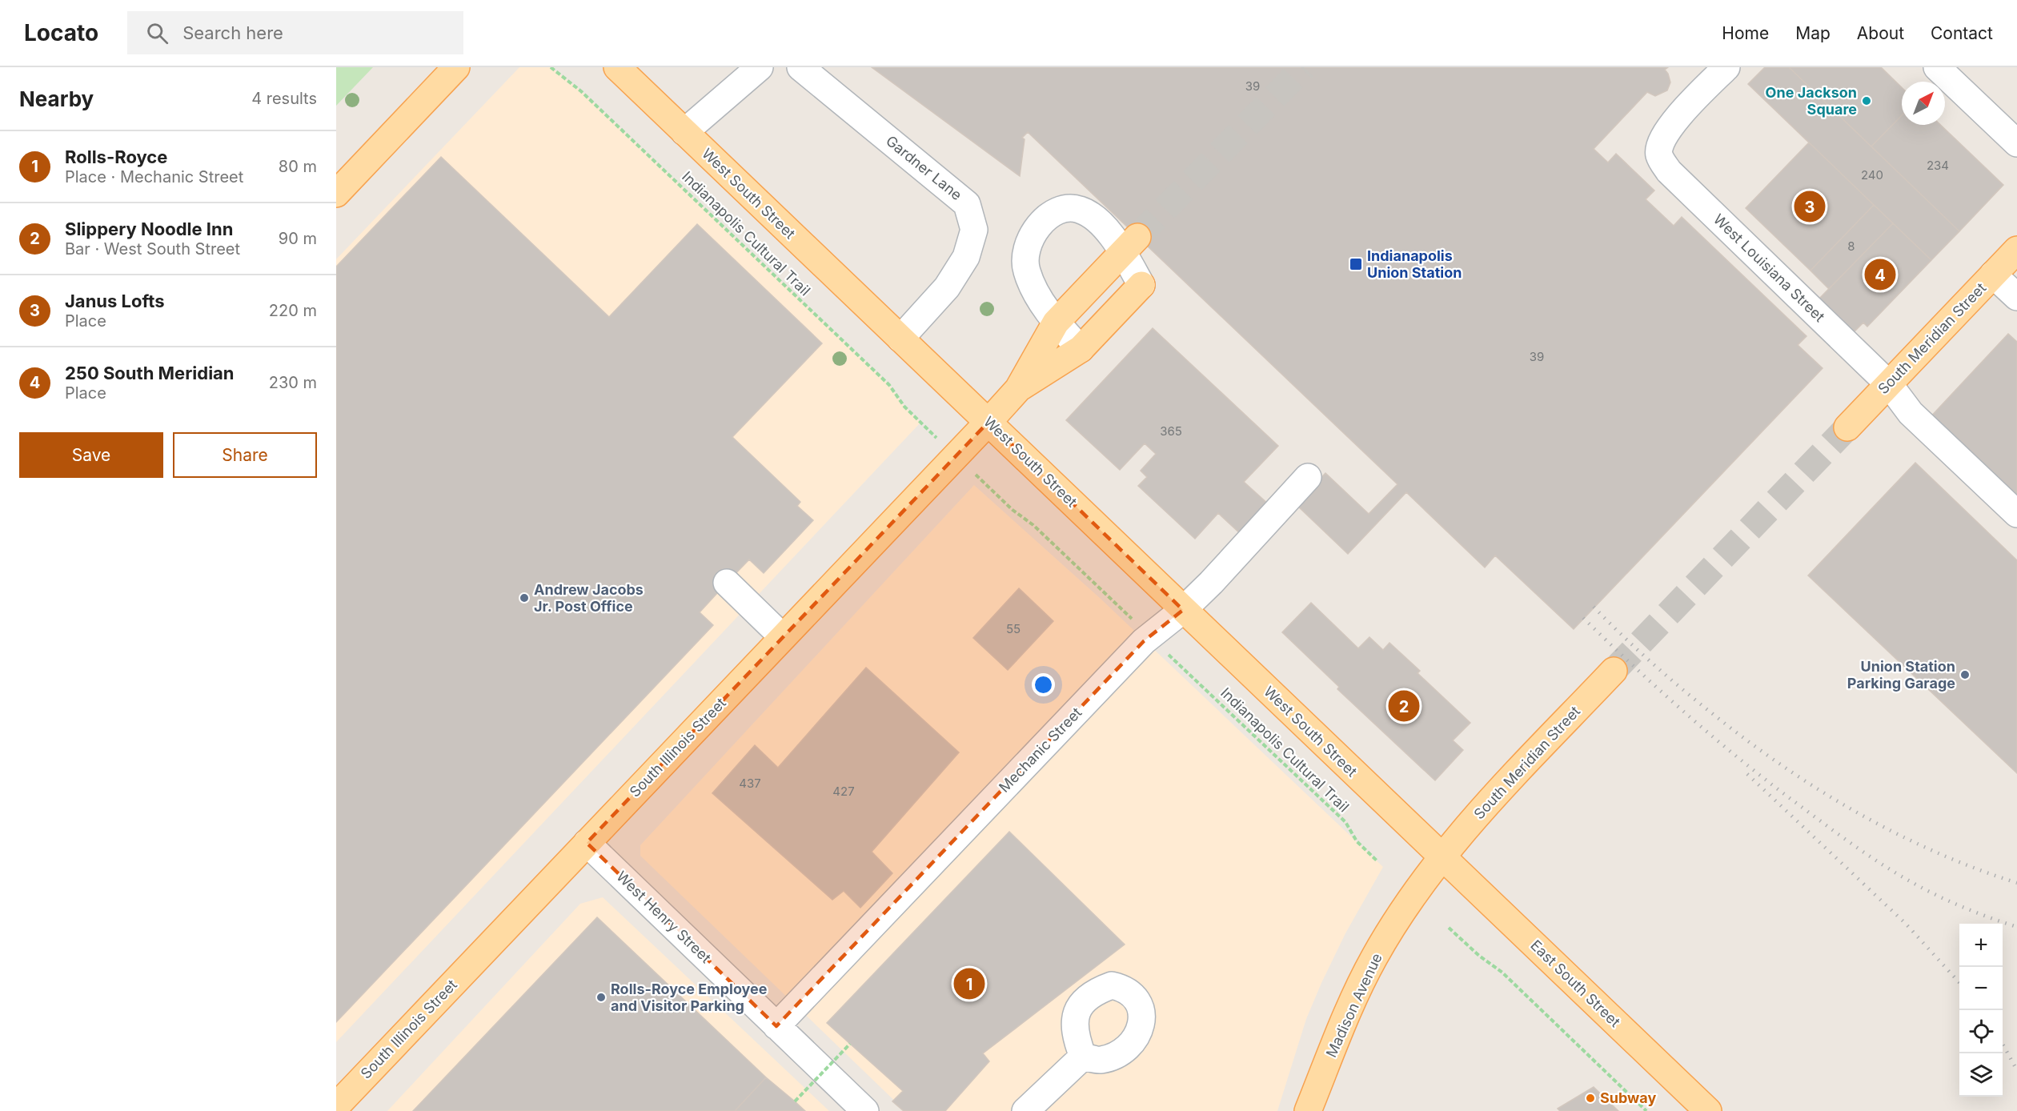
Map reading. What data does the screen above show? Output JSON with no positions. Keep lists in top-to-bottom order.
{
  "streets": {
    "main road": [
      "West South Street",
      "South Meridian Street",
      "South Illinois Street",
      "East South Street",
      "Madison Avenue"
    ],
    "street": [
      "Gardner Lane",
      "West Louisiana Street",
      "Mechanic Street",
      "West Henry Street"
    ],
    "path": ["Indianapolis Cultural Trail"]
  },
  "crossings": [
    ["Gardner Lane", "West South Street"],
    ["West South Street", "South Meridian Street"],
    ["West South Street", "South Illinois Street"],
    ["West South Street", "Mechanic Street"],
    ["West South Street", "East South Street"],
    ["West South Street", "Madison Avenue"],
    ["West Louisiana Street", "South Meridian Street"],
    ["South Meridian Street", "East South Street"],
    ["South Meridian Street", "Madison Avenue"],
    ["South Illinois Street", "West Henry Street"],
    ["Mechanic Street", "West Henry Street"],
    ["East South Street", "Madison Avenue"]
  ],
  "places": {
    "other": [
      "One Jackson Square",
      "Andrew Jacobs Jr. Post Office",
      "Union Station Parking Garage",
      "Rolls-Royce Employee and Visitor Parking",
      "Subway"
    ],
    "transit": ["Indianapolis Union Station"]
  },
  "house_numbers": [
    "39",
    "234",
    "240",
    "8",
    "39",
    "365",
    "55",
    "437",
    "427"
  ],
  "north": "top right",
  "page": {
    "header": "Locato",
    "search": "Search here",
    "nav": [
      "Home",
      "Map",
      "About",
      "Contact"
    ],
    "heading": ["Nearby", "4 results"],
    "list": [
      {
        "mark": "1",
        "name": "Rolls-Royce",
        "note": "Place · Mechanic Street",
        "value": "80 m"
      },
      {
        "mark": "2",
        "name": "Slippery Noodle Inn",
        "note": "Bar · West South Street",
        "value": "90 m"
      },
      {
        "mark": "3",
        "name": "Janus Lofts",
        "note": "Place",
        "value": "220 m"
      },
      {
        "mark": "4",
        "name": "250 South Meridian",
        "note": "Place",
        "value": "230 m"
      }
    ],
    "pins": [
      "3",
      "4",
      "2",
      "1"
    ],
    "buttons": ["Save", "Share"],
    "map_buttons": ["+", "−"]
  }
}
